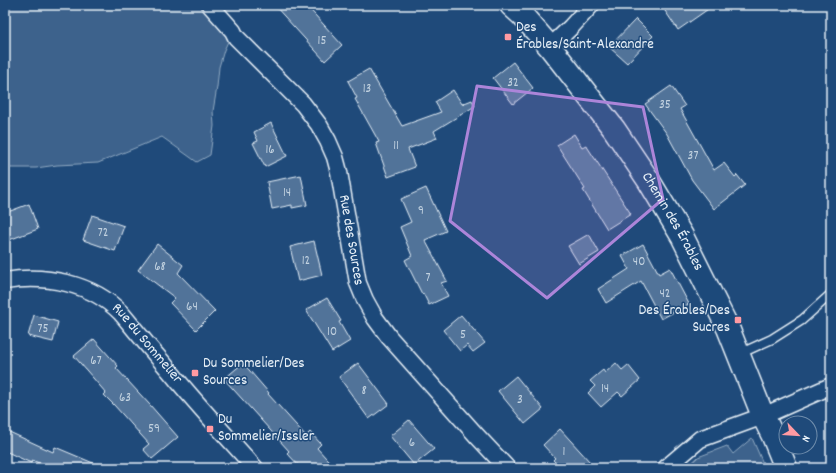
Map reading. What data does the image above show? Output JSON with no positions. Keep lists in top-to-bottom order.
{
  "streets": {
    "street": ["Chemin des Érables", "Rue des Sources", "Rue du Sommelier"]
  },
  "places": {
    "transit": [
      "Des Érables/Saint-Alexandre",
      "Des Érables/Des Sucres",
      "Du Sommelier/Des Sources",
      "Du Sommelier/Issler"
    ]
  },
  "house_numbers": [
    "15",
    "32",
    "13",
    "35",
    "11",
    "16",
    "37",
    "14",
    "9",
    "72",
    "12",
    "40",
    "68",
    "7",
    "42",
    "64",
    "75",
    "10",
    "5",
    "67",
    "14",
    "8",
    "63",
    "3",
    "59",
    "6",
    "1"
  ],
  "north": "bottom right"
}
